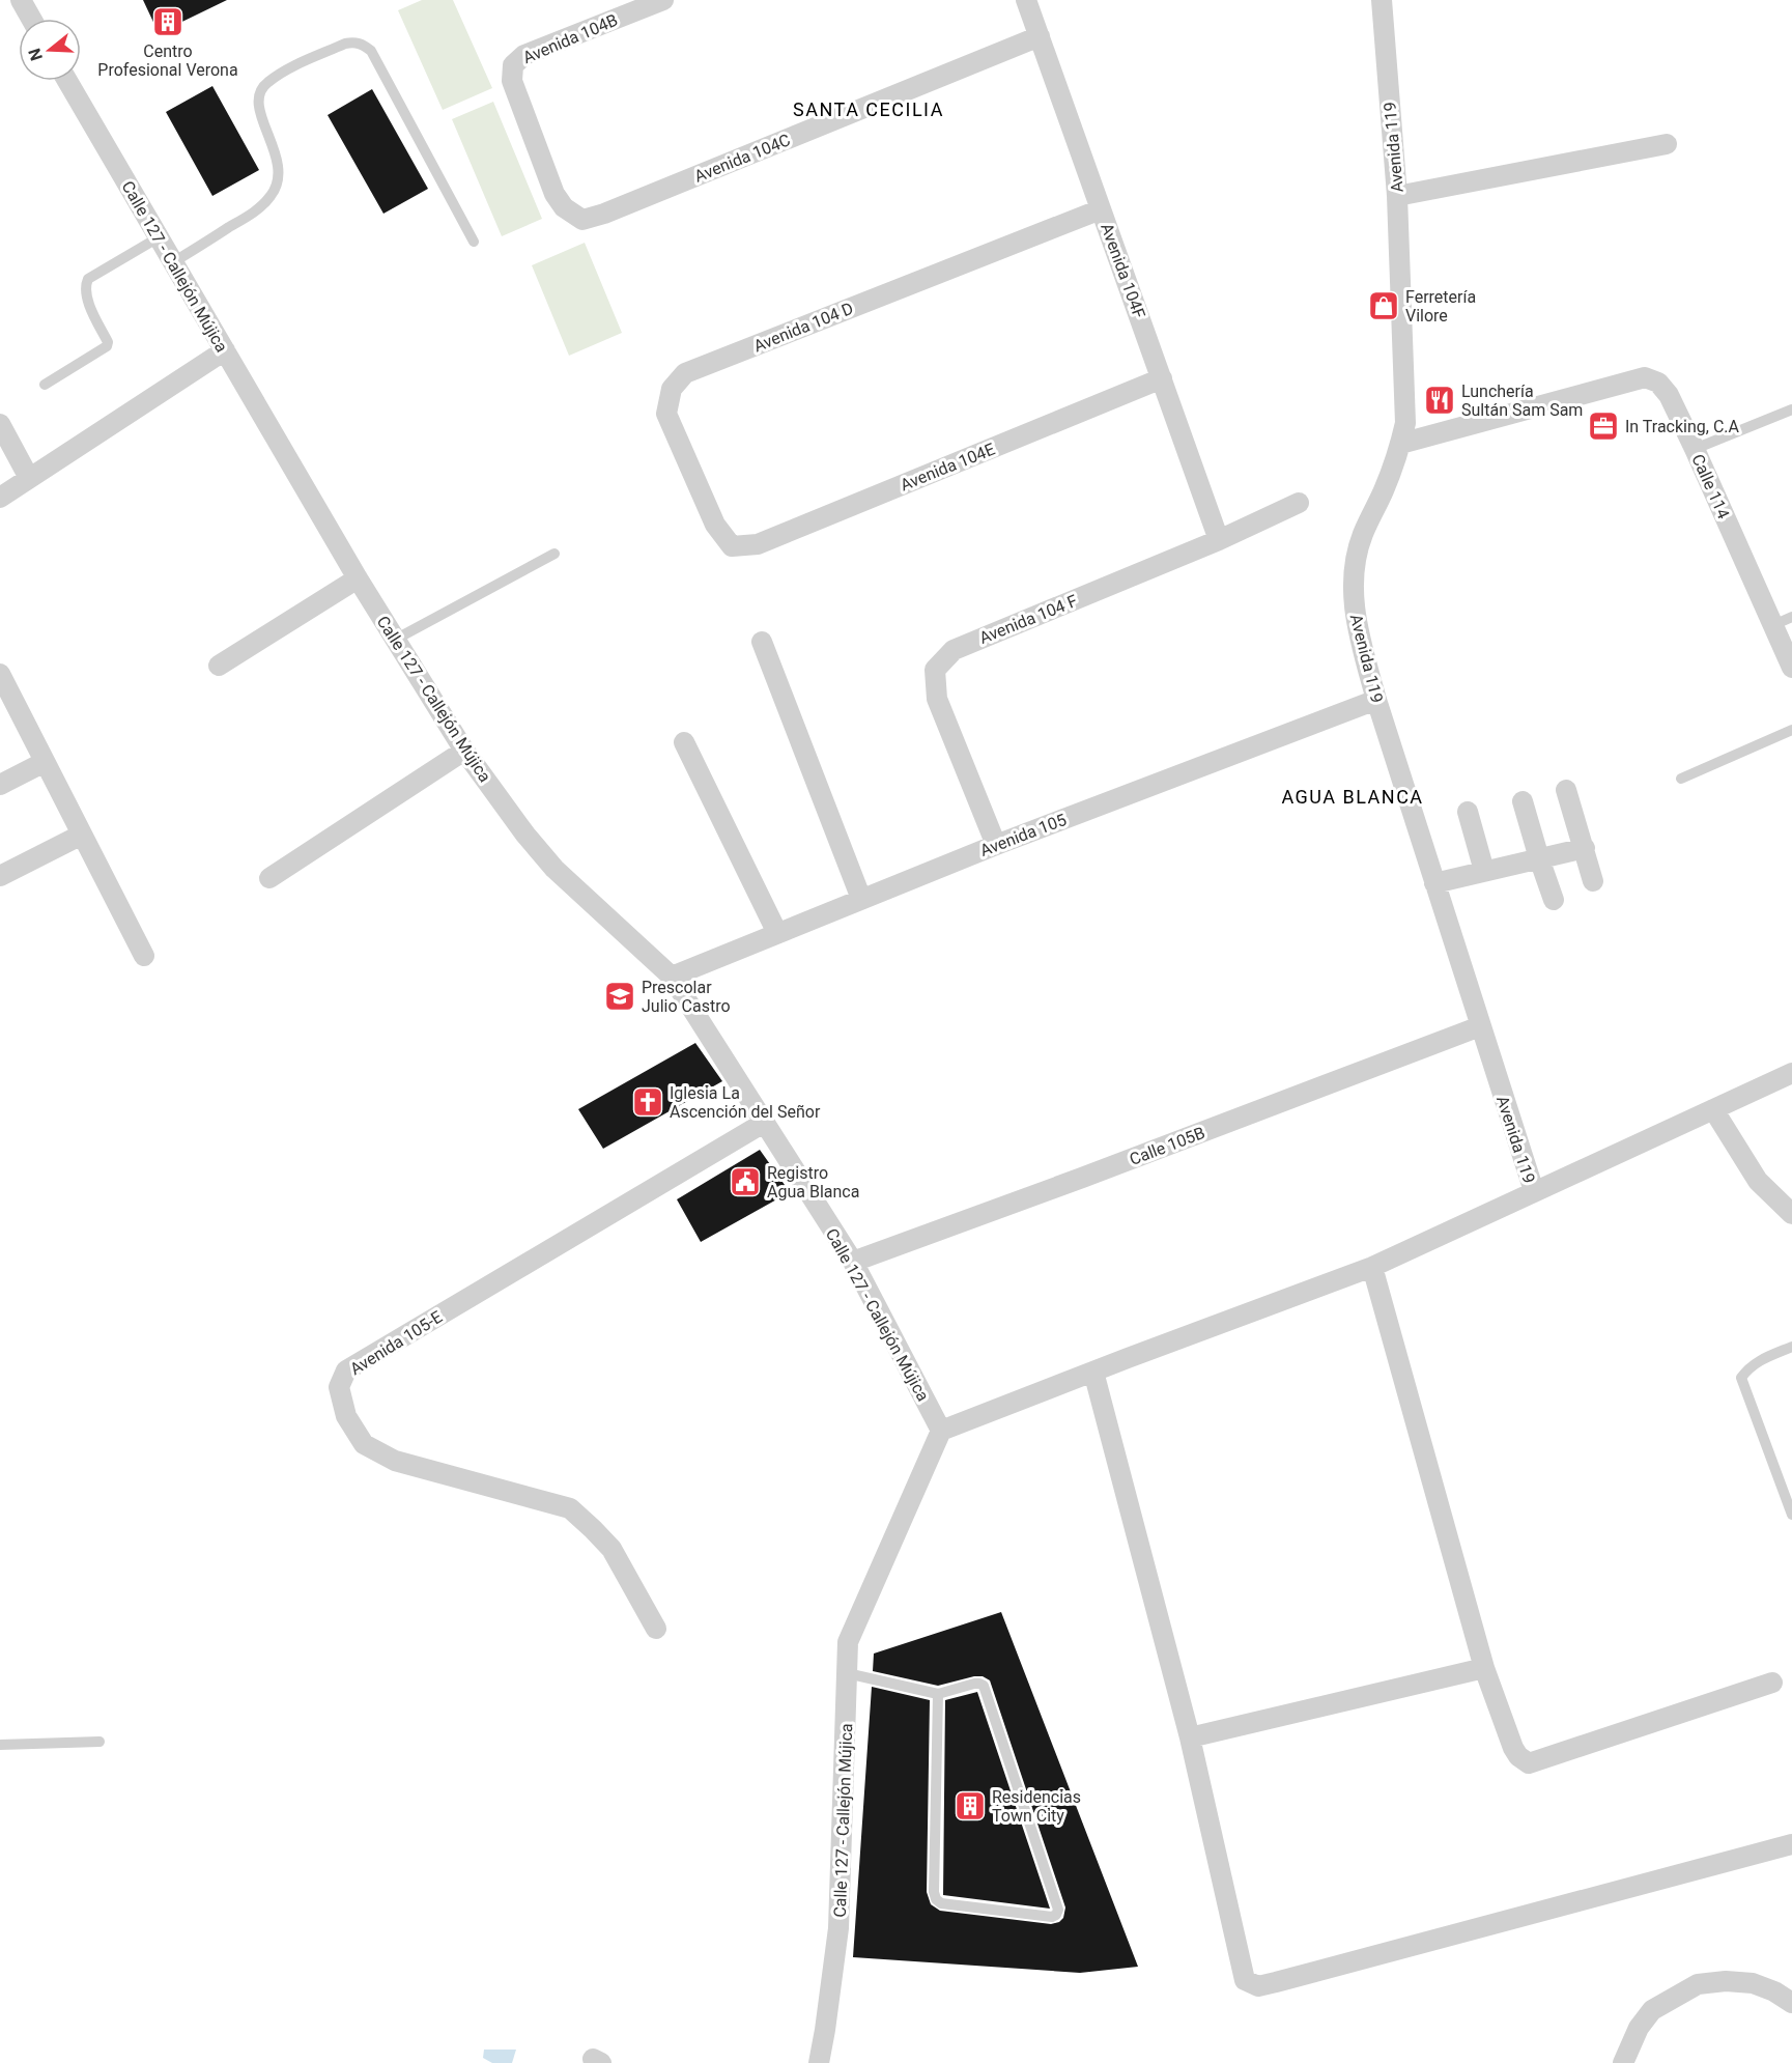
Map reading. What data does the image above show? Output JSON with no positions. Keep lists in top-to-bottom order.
{
  "streets": {
    "street": [
      "Avenida 104B",
      "Avenida 119",
      "Avenida 104C",
      "Calle 127 - Callejón Mújica",
      "Avenida 104F",
      "Avenida 104 D",
      "Avenida 104E",
      "Calle 114",
      "Avenida 104 F",
      "Avenida 105",
      "Calle 105B",
      "Avenida 105-E"
    ]
  },
  "crossings": [
    ["Avenida 104B", "Avenida 104C"],
    ["Avenida 119", "Calle 114"],
    ["Avenida 119", "Avenida 105"],
    ["Avenida 119", "Calle 105B"],
    ["Avenida 104C", "Avenida 104F"],
    ["Calle 127 - Callejón Mújica", "Avenida 105"],
    ["Calle 127 - Callejón Mújica", "Calle 105B"],
    ["Calle 127 - Callejón Mújica", "Avenida 105-E"],
    ["Avenida 104F", "Avenida 104 D"],
    ["Avenida 104F", "Avenida 104E"],
    ["Avenida 104F", "Avenida 104 F"],
    ["Avenida 104 D", "Avenida 104E"],
    ["Avenida 104 F", "Avenida 105"]
  ],
  "districts": ["SANTA CECILIA", "AGUA BLANCA"],
  "places": {
    "building": ["Centro Profesional Verona", "Residencias Town City"],
    "shop": ["Ferretería Vilore"],
    "restaurant": ["Lunchería Sultán Sam Sam"],
    "office": ["In Tracking, C.A"],
    "school or university": ["Prescolar Julio Castro"],
    "church": ["Iglesia La Ascención del Señor"],
    "public building": ["Registro Agua Blanca"]
  },
  "north": "left"
}
